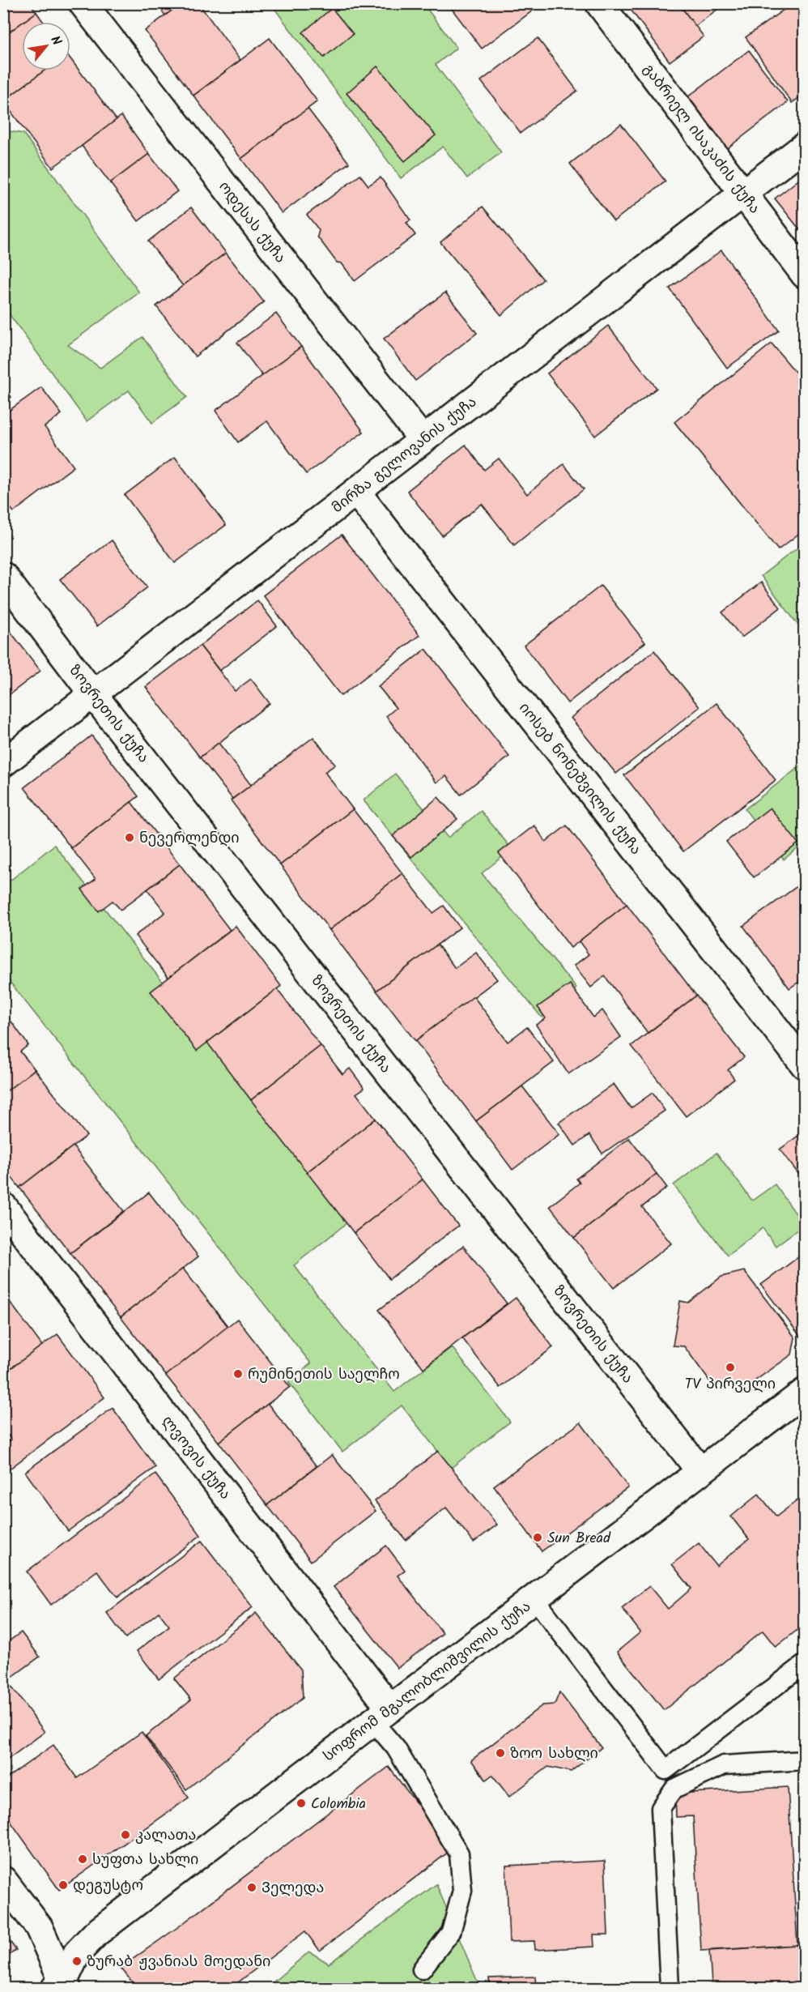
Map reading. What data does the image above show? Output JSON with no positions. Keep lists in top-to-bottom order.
{
  "streets": {
    "street": [
      "გაბრიელ ისაკაძის ქუჩა",
      "ოდესას ქუჩა",
      "მირზა გელოვანის ქუჩა",
      "ზოვრეთის ქუჩა",
      "იოსებ ნონეშვილის ქუჩა",
      "ლვოვის ქუჩა",
      "სოფრომ მგალობლიშვილის ქუჩა"
    ]
  },
  "crossings": [
    ["გაბრიელ ისაკაძის ქუჩა", "მირზა გელოვანის ქუჩა"],
    ["ოდესას ქუჩა", "მირზა გელოვანის ქუჩა"],
    ["მირზა გელოვანის ქუჩა", "ზოვრეთის ქუჩა"],
    ["მირზა გელოვანის ქუჩა", "იოსებ ნონეშვილის ქუჩა"],
    ["ზოვრეთის ქუჩა", "სოფრომ მგალობლიშვილის ქუჩა"],
    ["ლვოვის ქუჩა", "სოფრომ მგალობლიშვილის ქუჩა"]
  ],
  "places": [
    "ნევერლენდი",
    "TV პირველი",
    "რუმინეთის საელჩო",
    "Sun Bread",
    "ზოო სახლი",
    "Colombia",
    "კალათა",
    "სუფთა სახლი",
    "დეგუსტო",
    "Ველედა",
    "ზურაბ ჟვანიას მოედანი"
  ],
  "north": "top right"
}
